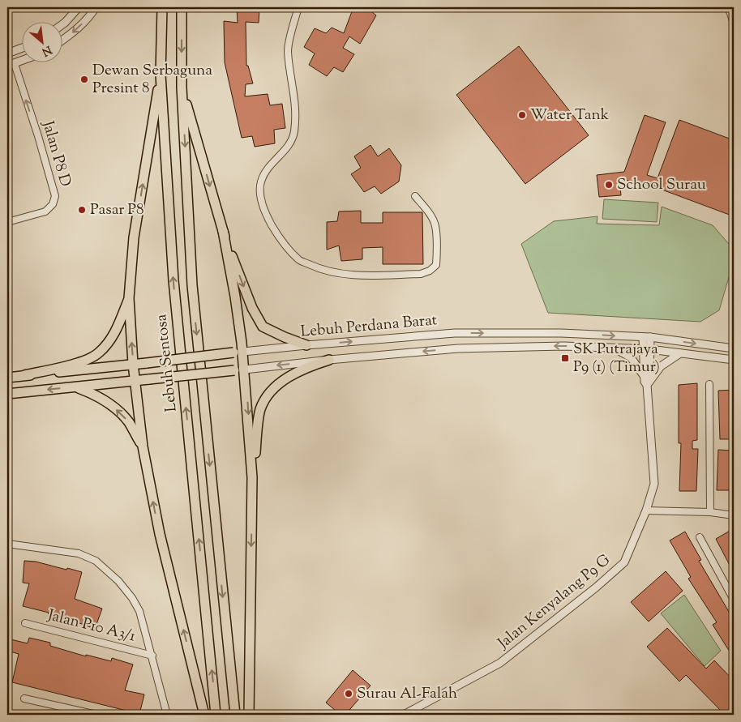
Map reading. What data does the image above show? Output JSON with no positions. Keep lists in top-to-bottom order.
{
  "streets": {
    "main road": ["Lebuh Perdana Barat", "Lebuh Sentosa"],
    "street": ["Jalan P8 D", "Jalan Kenyalang P9 G", "Jalan P10 A3/1"]
  },
  "crossings": [
    ["Lebuh Perdana Barat", "Jalan Kenyalang P9 G"]
  ],
  "places": {
    "other": [
      "Dewan Serbaguna Presint 8",
      "Water Tank",
      "School Surau",
      "Pasar P8",
      "Surau Al-Falah"
    ],
    "transit": ["SK Putrajaya P9 (1) (Timur)"]
  },
  "north": "bottom right"
}
